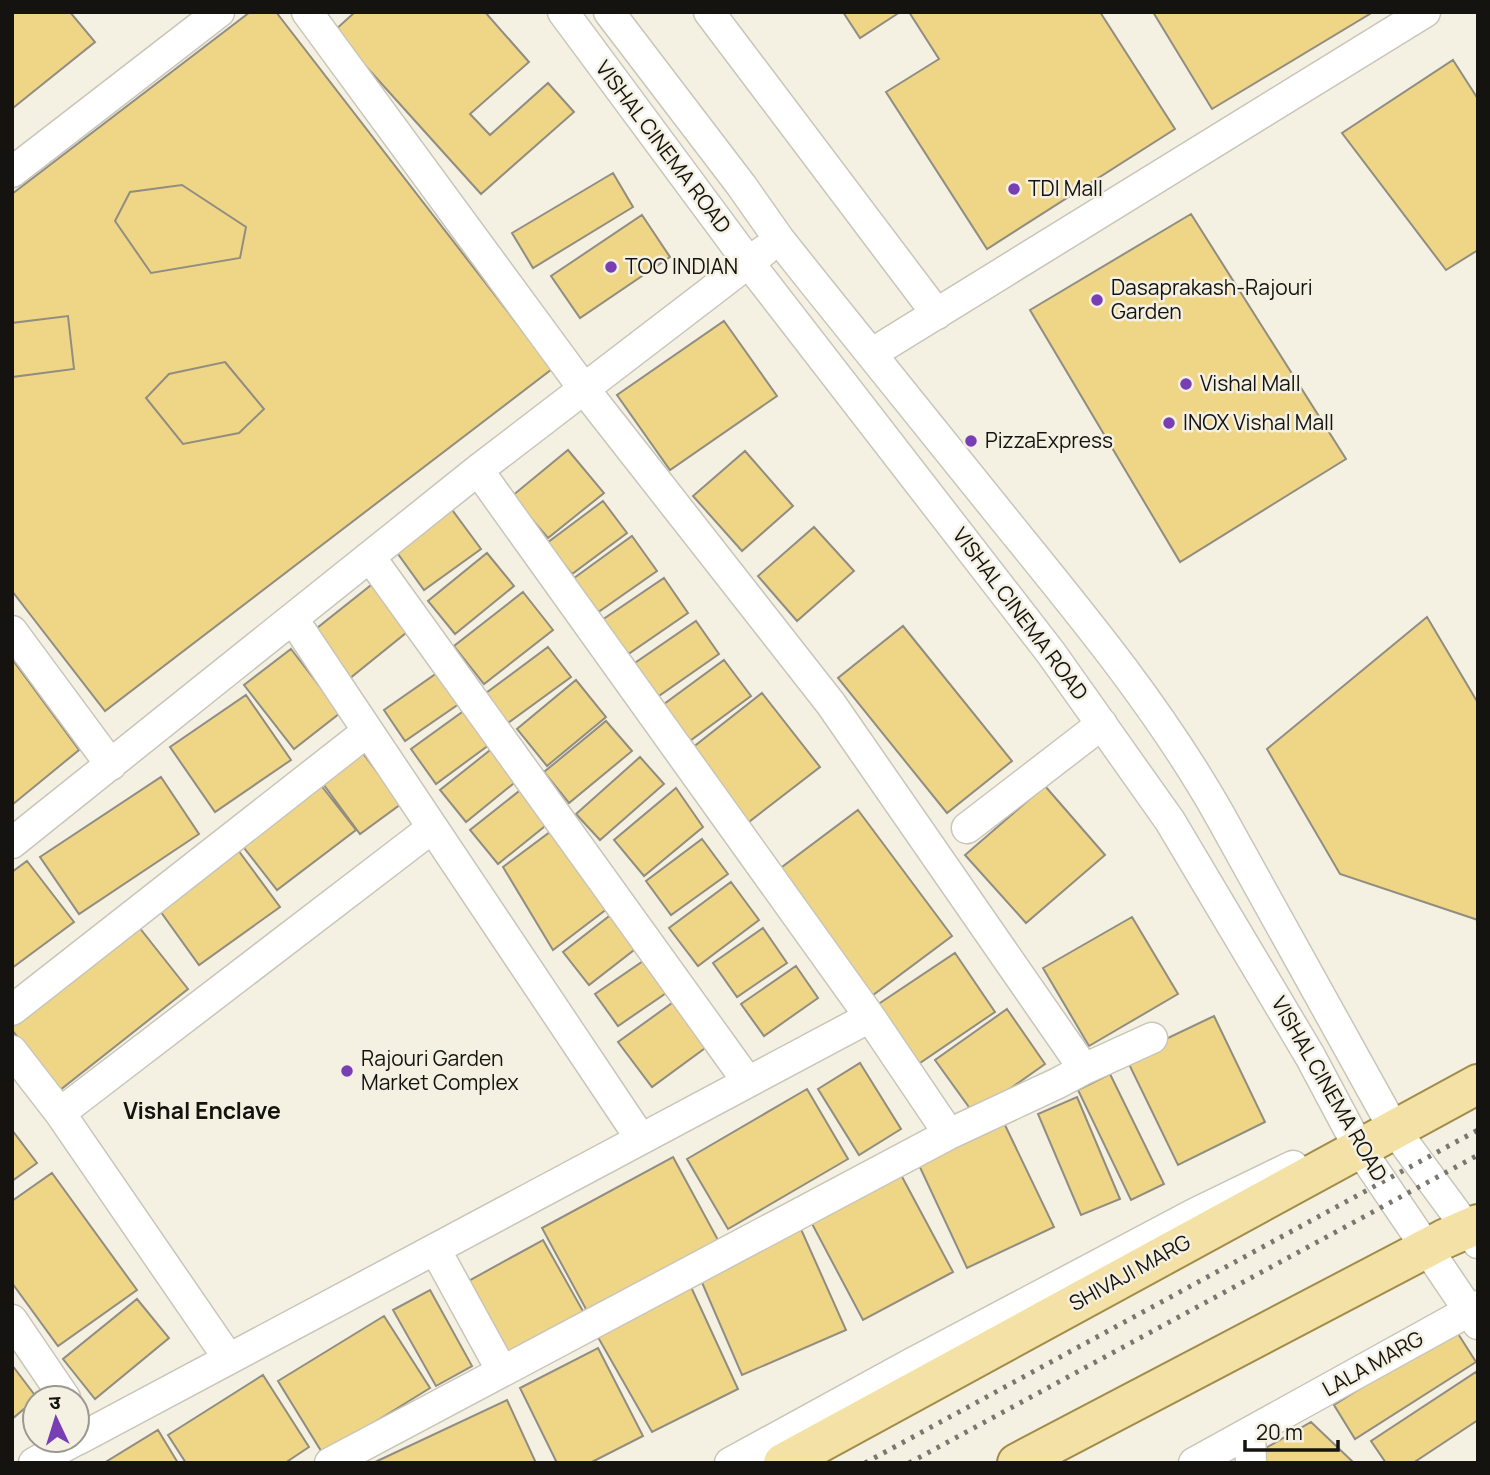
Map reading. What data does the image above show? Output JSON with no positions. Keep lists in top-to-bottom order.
{
  "streets": {
    "main road": ["SHIVAJI MARG"],
    "street": ["VISHAL CINEMA ROAD", "LALA MARG"]
  },
  "crossings": [
    ["VISHAL CINEMA ROAD", "SHIVAJI MARG"],
    ["VISHAL CINEMA ROAD", "LALA MARG"]
  ],
  "districts": ["Vishal Enclave"],
  "places": [
    "TDI Mall",
    "TOO INDIAN",
    "Dasaprakash-Rajouri Garden",
    "Vishal Mall",
    "INOX Vishal Mall",
    "PizzaExpress",
    "Rajouri Garden Market Complex"
  ],
  "scale_bar": "20 m",
  "north": "top"
}
